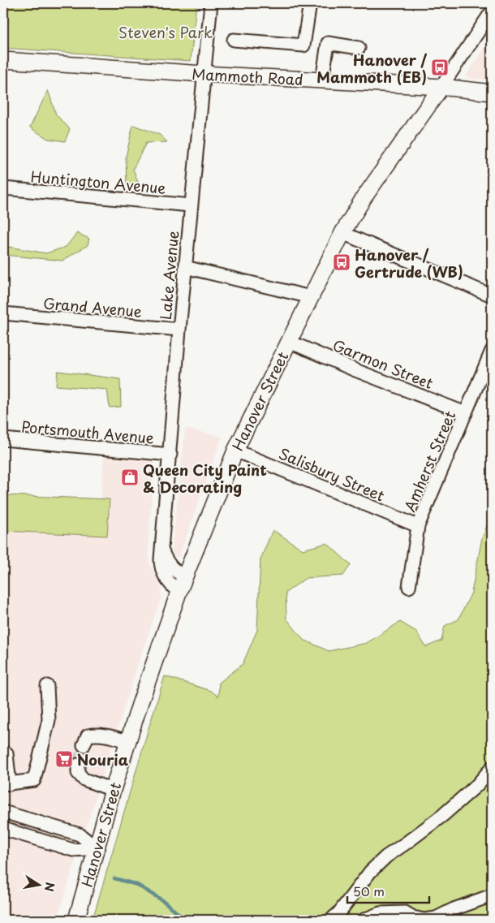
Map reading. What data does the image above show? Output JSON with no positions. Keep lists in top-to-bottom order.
{
  "streets": {
    "main road": ["Mammoth Road", "Hanover Street"],
    "street": [
      "Huntington Avenue",
      "Lake Avenue",
      "Grand Avenue",
      "Garmon Street",
      "Portsmouth Avenue",
      "Amherst Street",
      "Salisbury Street"
    ]
  },
  "crossings": [
    ["Mammoth Road", "Lake Avenue"],
    ["Mammoth Road", "Hanover Street"],
    ["Huntington Avenue", "Lake Avenue"],
    ["Lake Avenue", "Grand Avenue"],
    ["Lake Avenue", "Hanover Street"],
    ["Lake Avenue", "Portsmouth Avenue"],
    ["Garmon Street", "Hanover Street"],
    ["Garmon Street", "Amherst Street"],
    ["Hanover Street", "Salisbury Street"],
    ["Amherst Street", "Salisbury Street"]
  ],
  "parks": ["Steven's Park"],
  "places": {
    "bus stop": ["Hanover / Mammoth (EB)", "Hanover / Gertrude (WB)"],
    "shop": ["Queen City Paint & Decorating"],
    "supermarket": ["Nouria"]
  },
  "scale_bar": "50 m",
  "north": "right"
}
